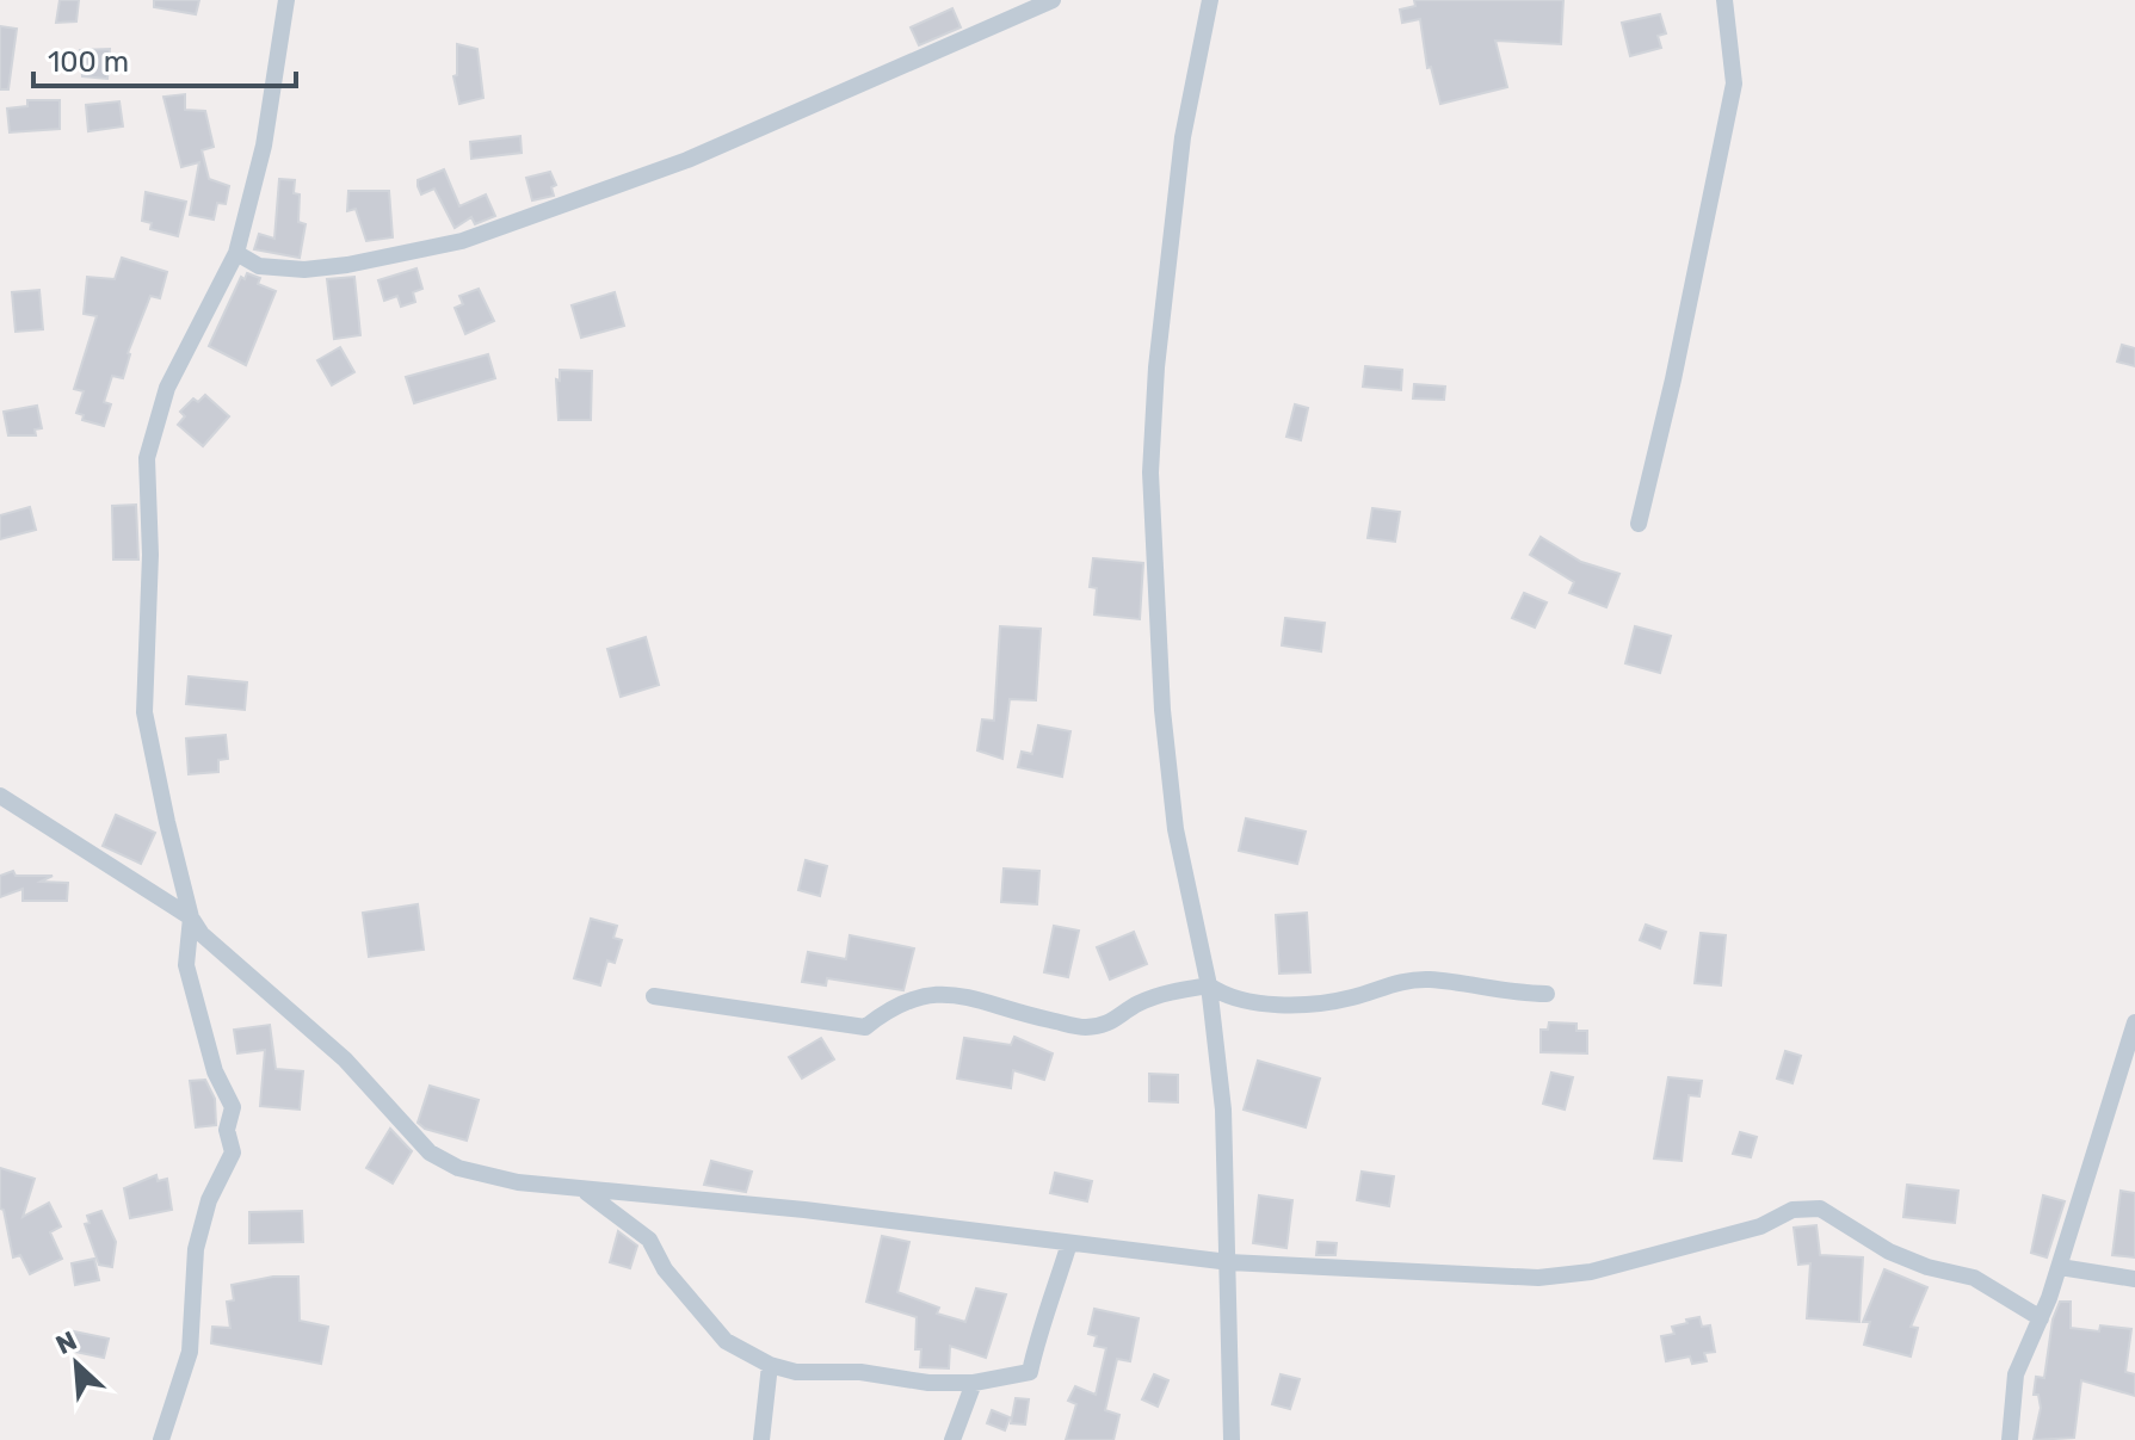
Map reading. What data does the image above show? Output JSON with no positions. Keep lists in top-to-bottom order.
{
  "scale_bar": "100 m",
  "north": "top left"
}
